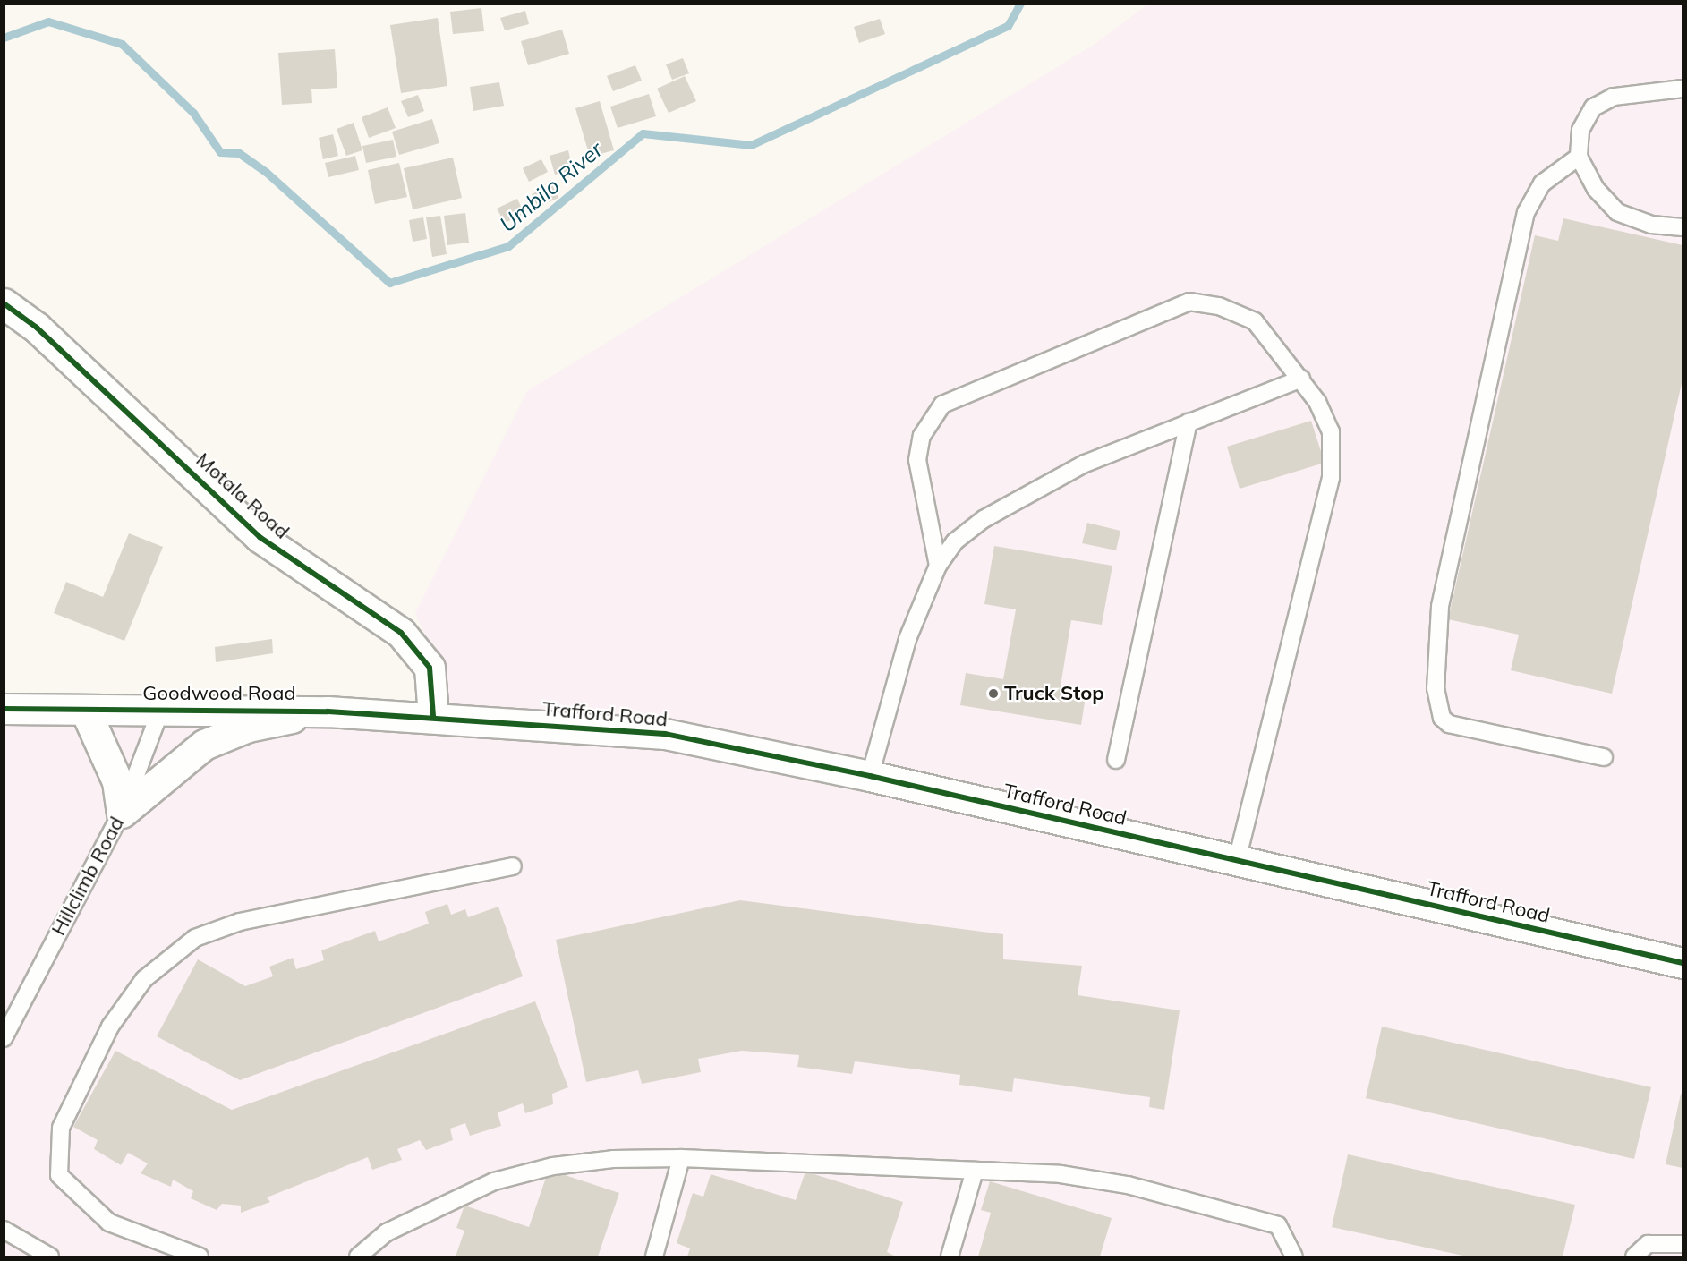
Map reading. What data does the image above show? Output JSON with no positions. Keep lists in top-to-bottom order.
{
  "streets": {
    "street": ["Motala Road", "Goodwood Road", "Trafford Road"],
    "lane": ["Hillclimb Road"]
  },
  "crossings": [
    ["Motala Road", "Goodwood Road"],
    ["Motala Road", "Trafford Road"],
    ["Goodwood Road", "Trafford Road"],
    ["Goodwood Road", "Hillclimb Road"]
  ],
  "water": ["Umbilo River"],
  "places": ["Truck Stop"]
}
